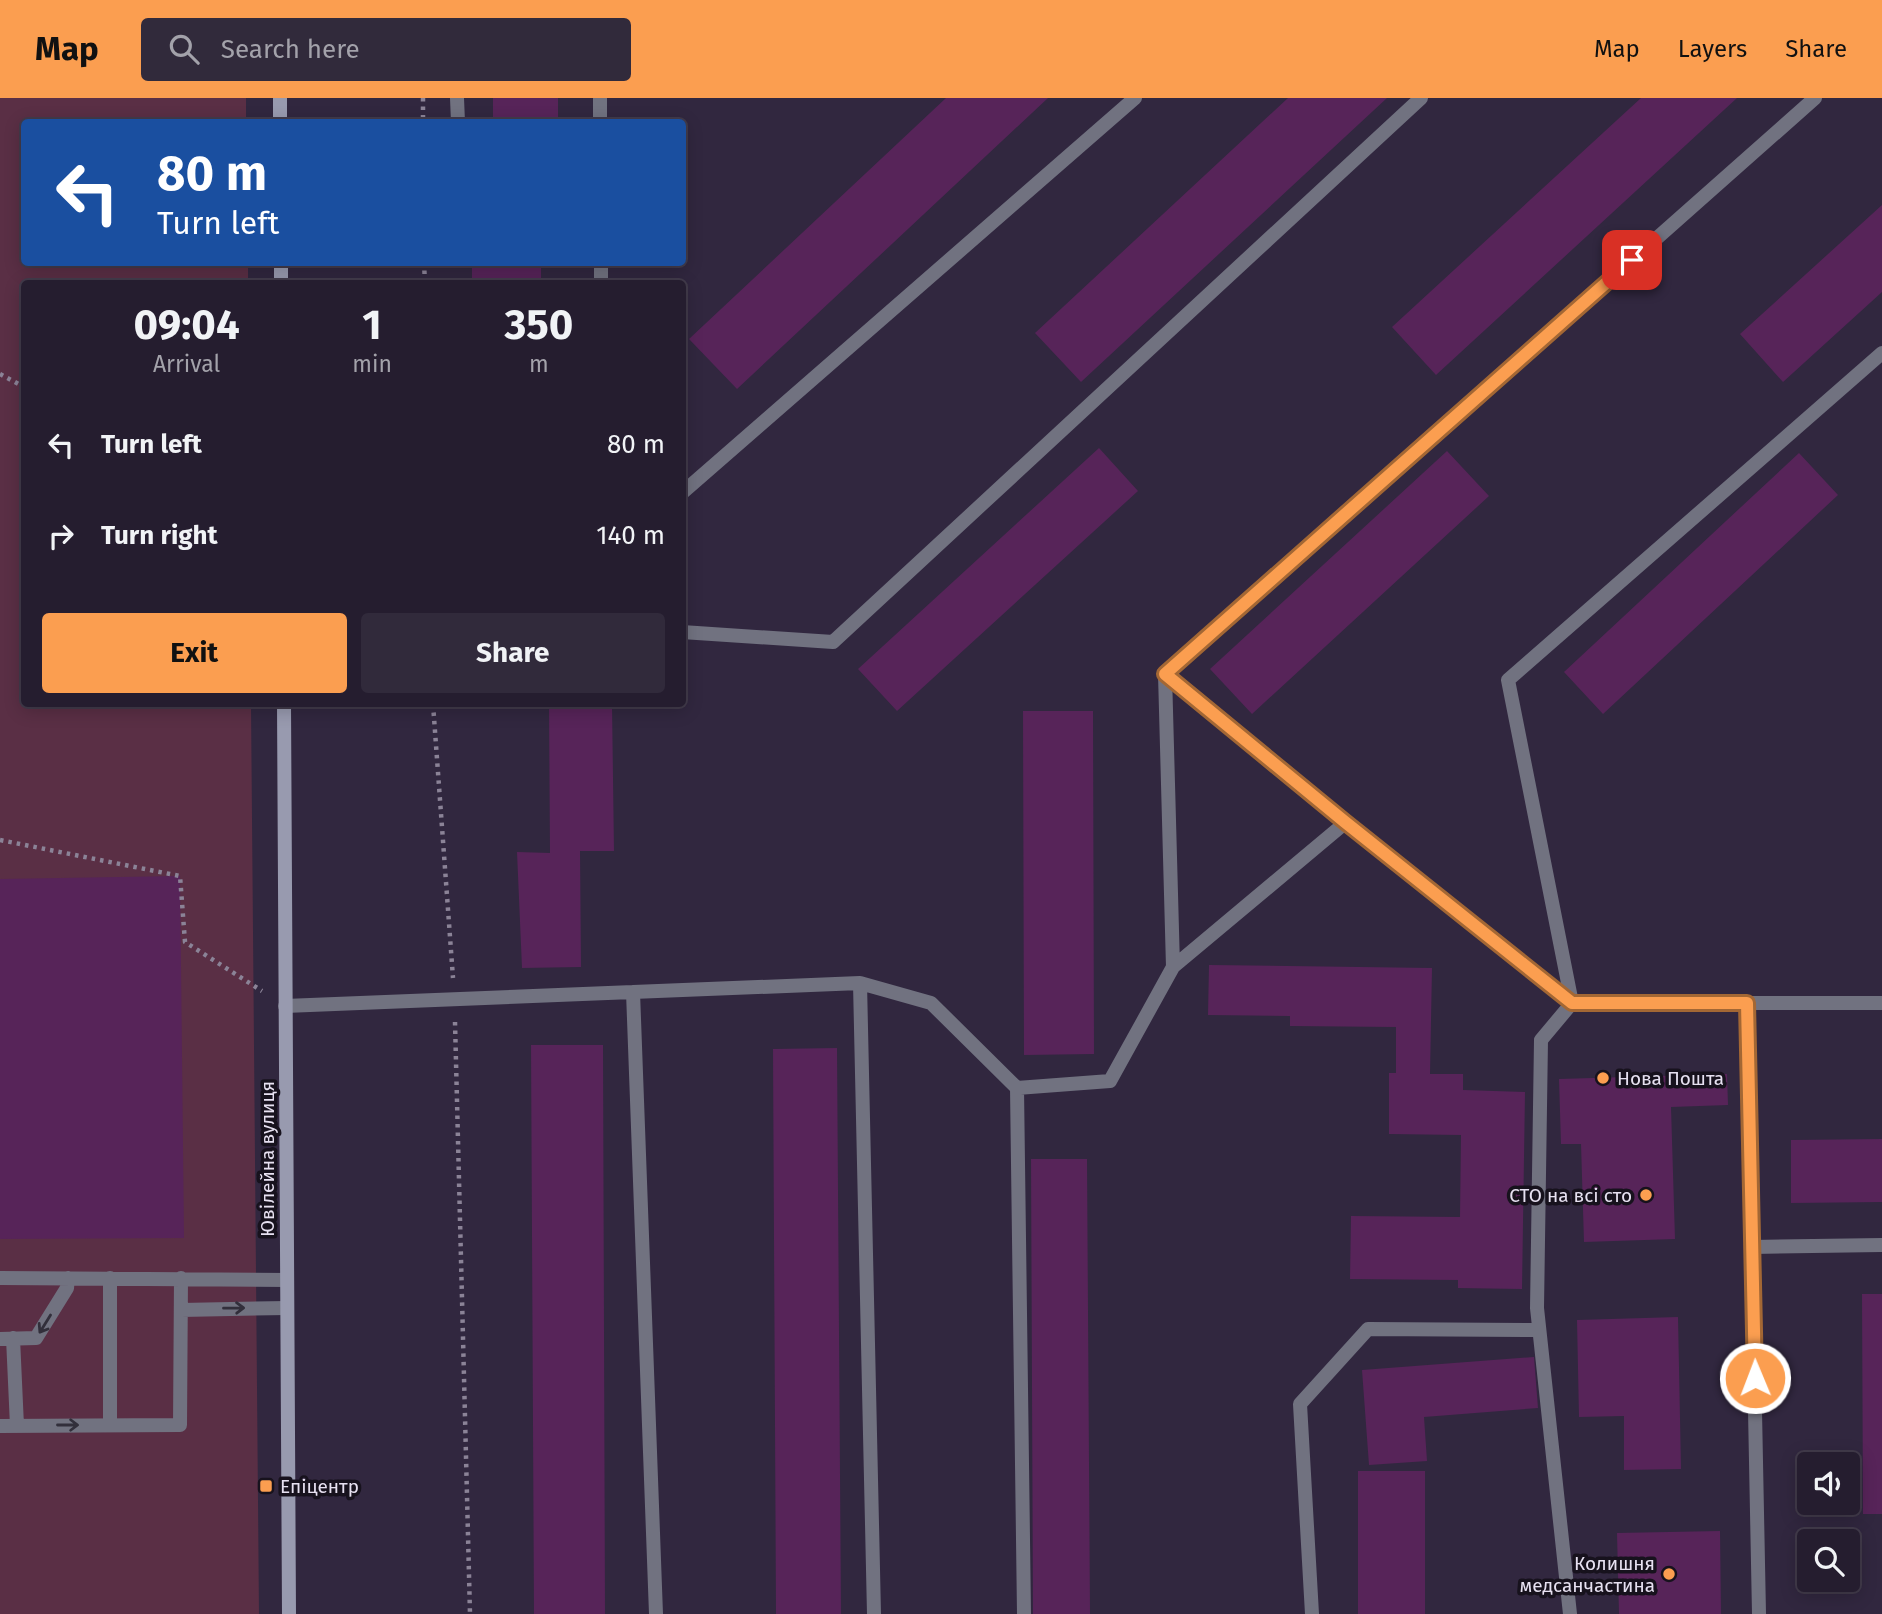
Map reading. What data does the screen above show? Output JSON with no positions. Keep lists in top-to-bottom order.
{
  "streets": {
    "street": ["Ювілейна вулиця"]
  },
  "places": {
    "other": ["Нова Пошта", "СТО на всі сто", "Колишня медсанчастина"],
    "transit": ["Епіцентр"]
  },
  "page": {
    "header": "Map",
    "search": "Search here",
    "nav": ["Map", "Layers", "Share"],
    "turn": ["80 m", "Turn left"],
    "eta": [
      "09:04",
      "Arrival",
      "1",
      "min",
      "350",
      "m"
    ],
    "list": [
      {
        "name": "Turn left",
        "value": "80 m"
      },
      {
        "name": "Turn right",
        "value": "140 m"
      }
    ],
    "buttons": ["Exit", "Share"]
  }
}
